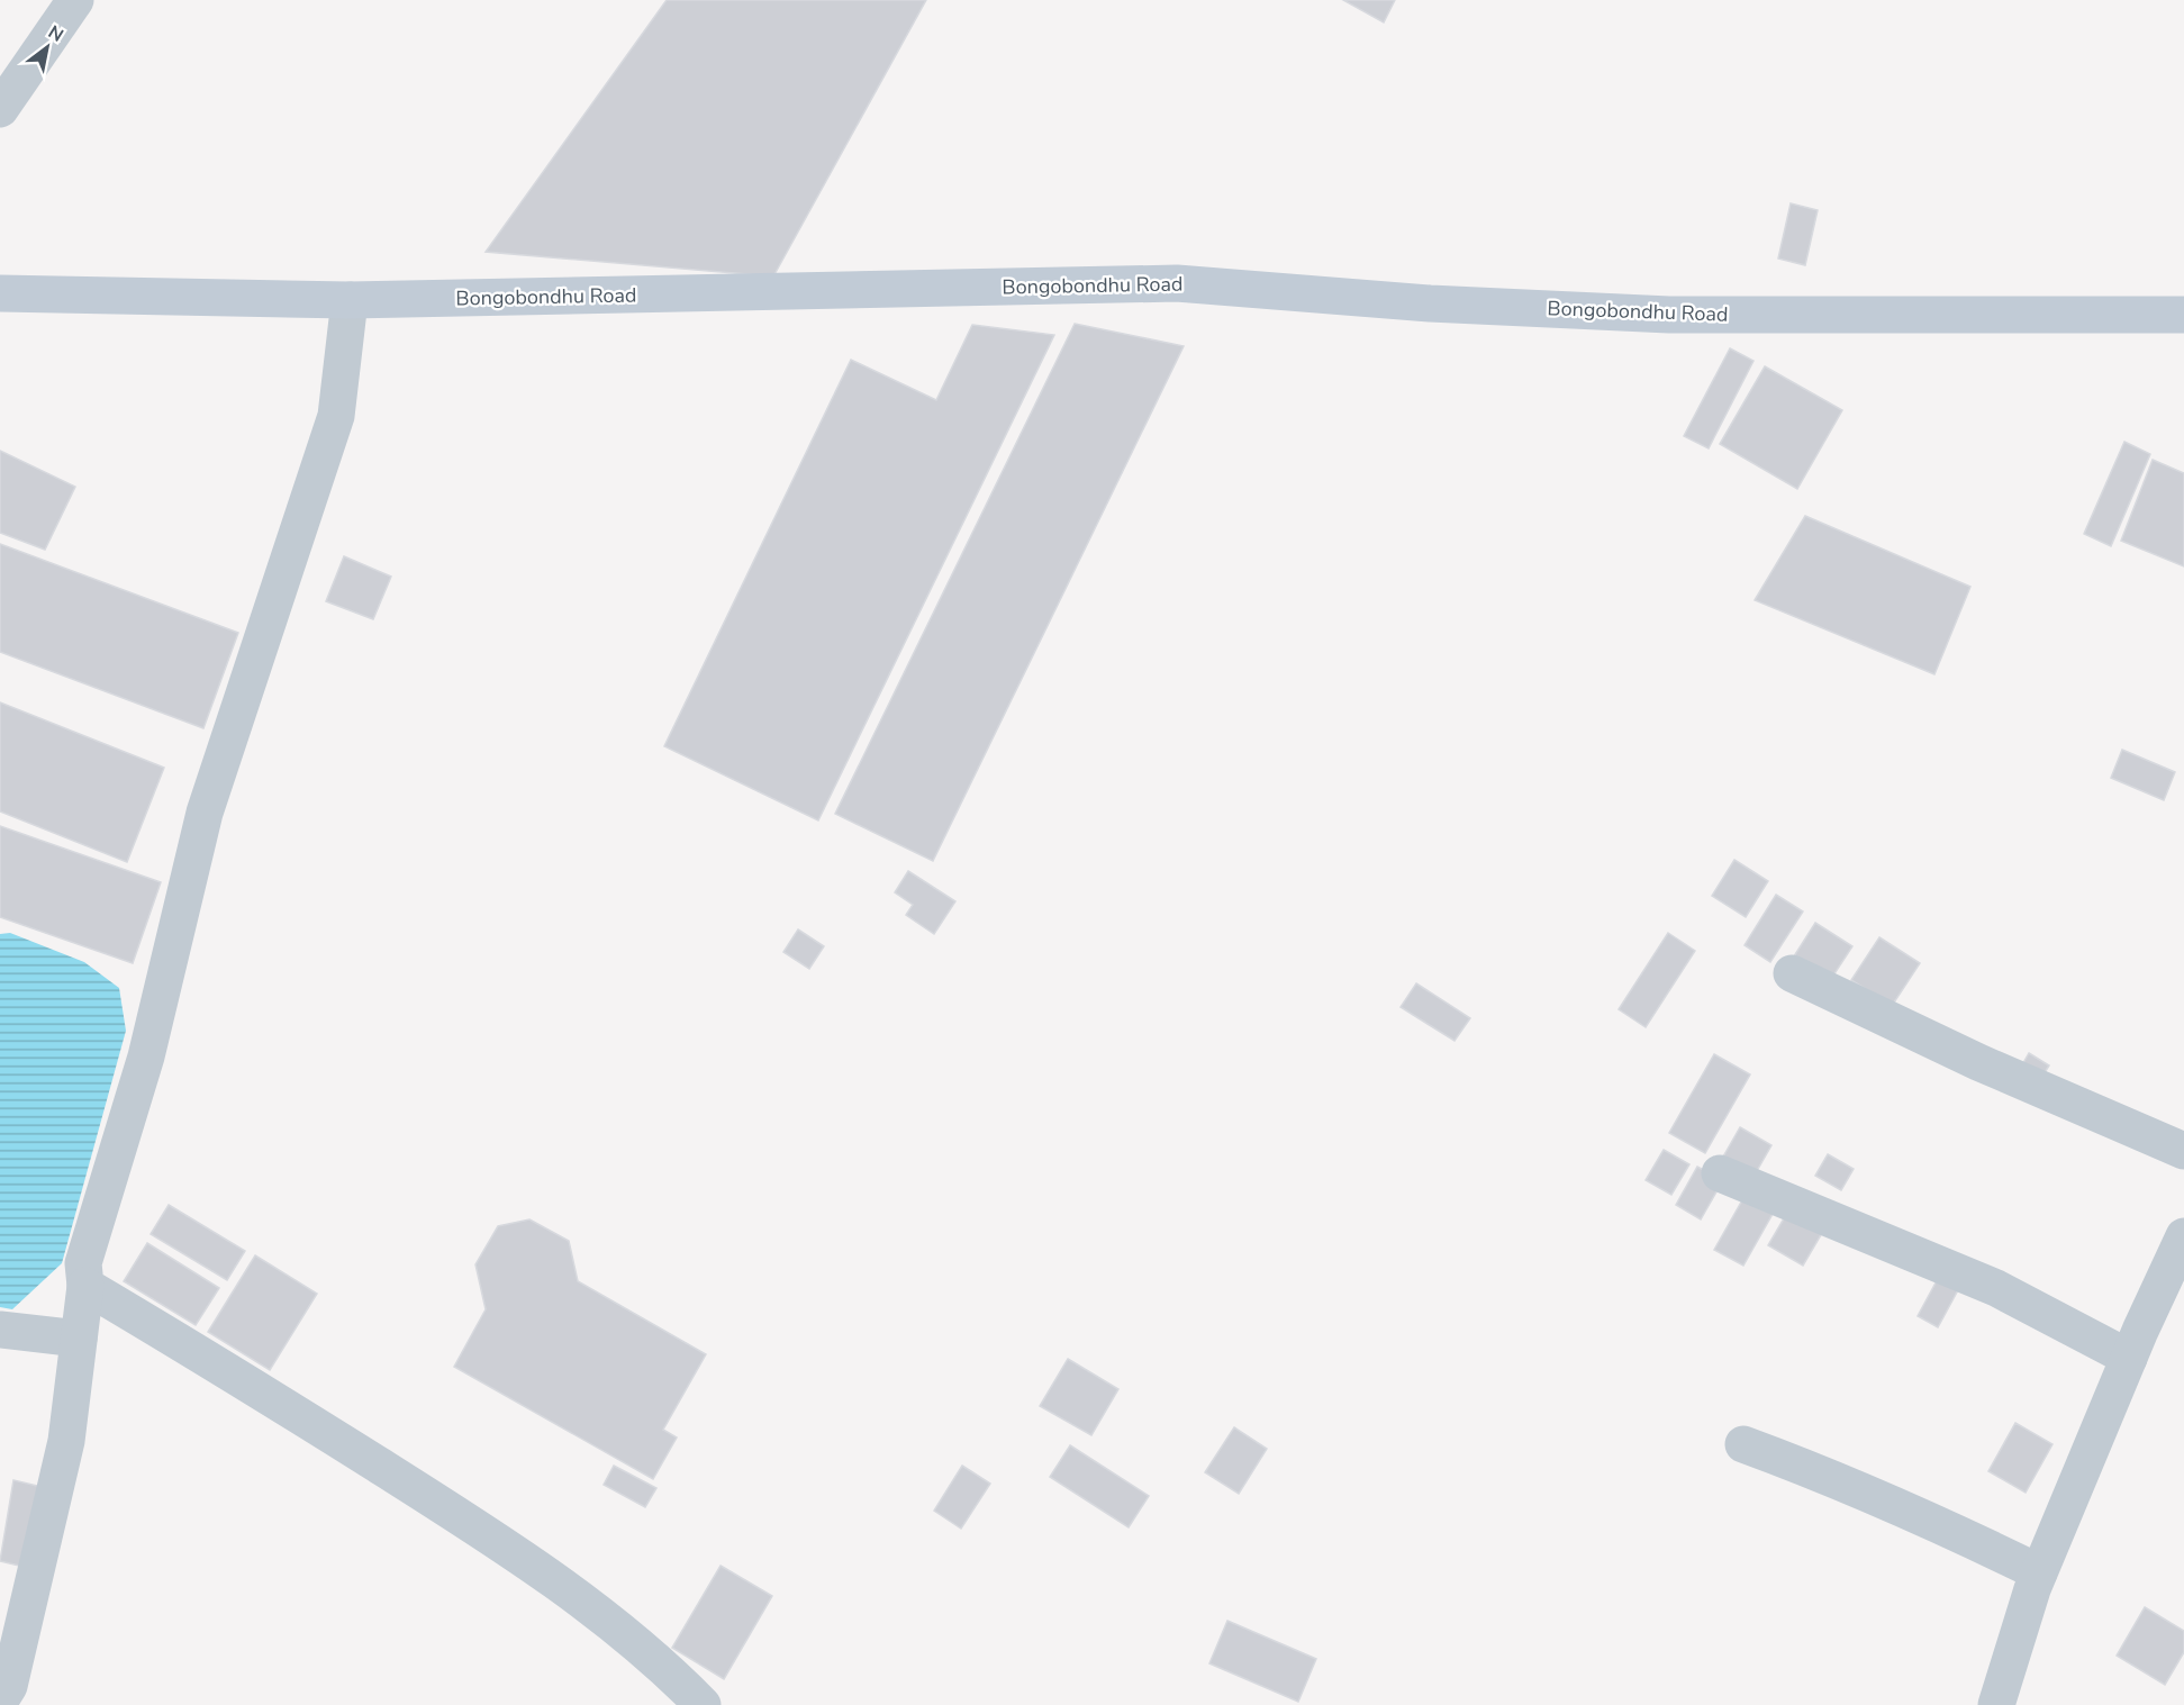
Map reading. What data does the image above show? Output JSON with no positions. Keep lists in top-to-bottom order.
{
  "streets": {
    "street": ["Bongobondhu Road"]
  },
  "north": "top right"
}
